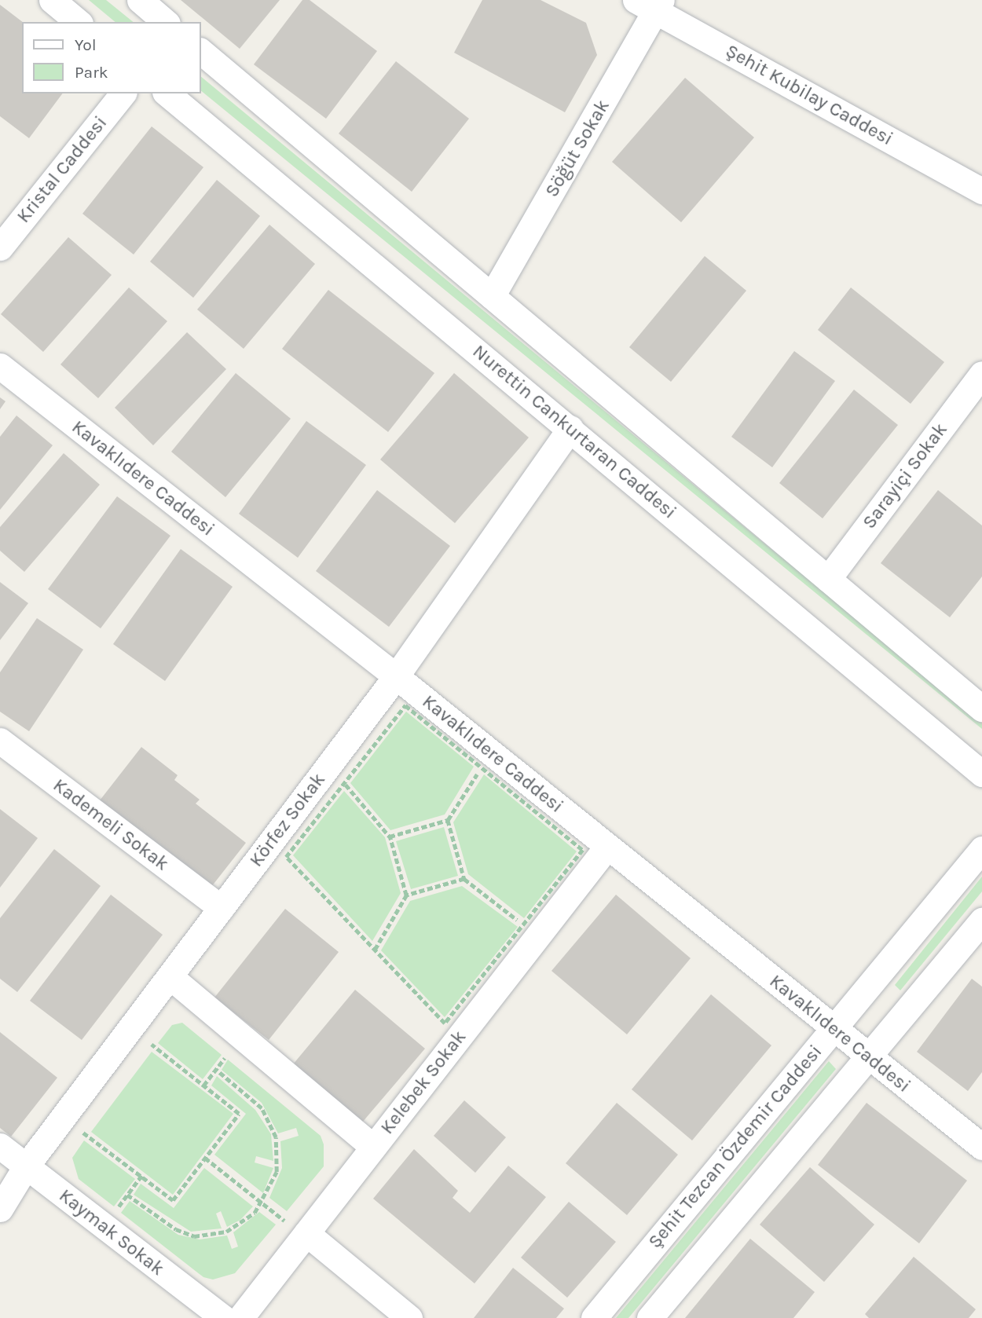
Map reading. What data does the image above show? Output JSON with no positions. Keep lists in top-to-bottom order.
{
  "streets": {
    "street": [
      "Şehit Kubilay Caddesi",
      "Söğüt Sokak",
      "Kristal Caddesi",
      "Nurettin Cankurtaran Caddesi",
      "Sarayiçi Sokak",
      "Kavaklıdere Caddesi",
      "Körfez Sokak",
      "Kademeli Sokak",
      "Kelebek Sokak",
      "Şehit Tezcan Özdemir Caddesi",
      "Kaymak Sokak"
    ]
  },
  "crossings": [
    ["Şehit Kubilay Caddesi", "Söğüt Sokak"],
    ["Nurettin Cankurtaran Caddesi", "Körfez Sokak"],
    ["Kavaklıdere Caddesi", "Körfez Sokak"],
    ["Kavaklıdere Caddesi", "Kelebek Sokak"],
    ["Kavaklıdere Caddesi", "Şehit Tezcan Özdemir Caddesi"],
    ["Körfez Sokak", "Kademeli Sokak"],
    ["Körfez Sokak", "Kaymak Sokak"]
  ],
  "legend": ["Yol", "Park"]
}
